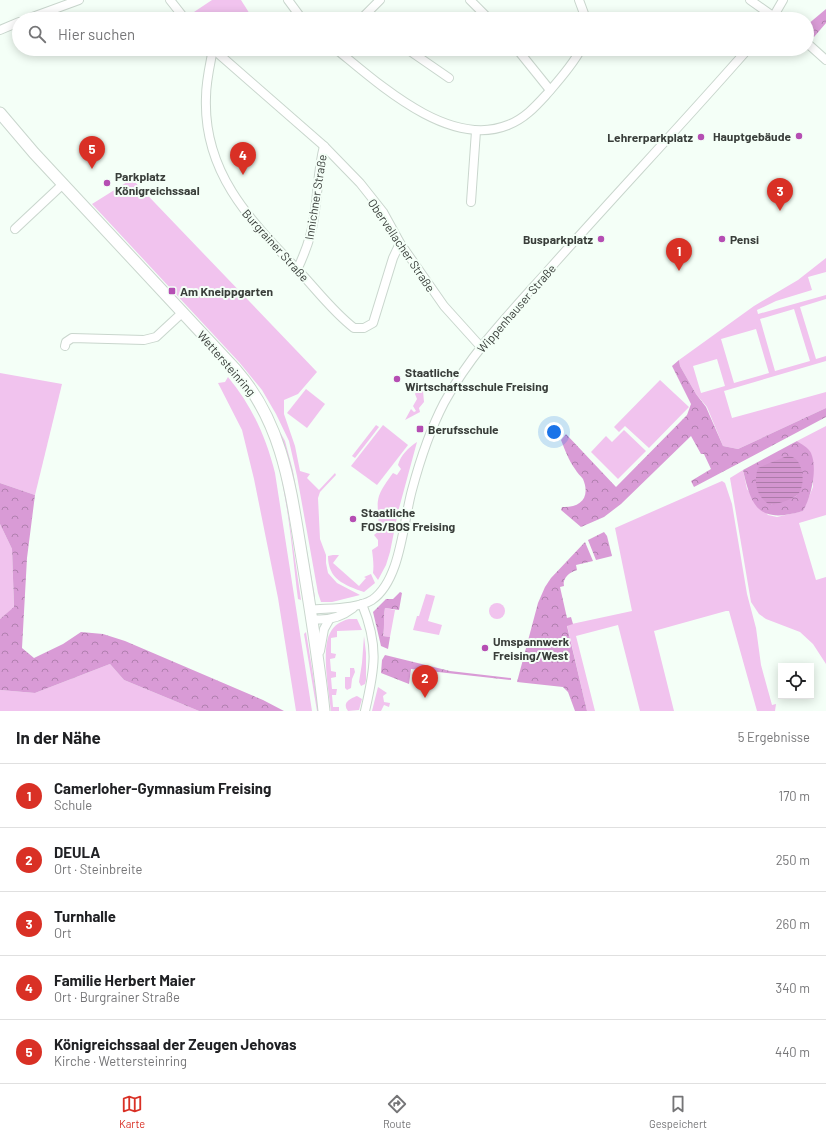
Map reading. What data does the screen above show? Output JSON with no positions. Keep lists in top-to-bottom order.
{
  "streets": {
    "main road": ["Wettersteinring"],
    "street": [
      "Innichner Straße",
      "Burgrainer Straße",
      "Obervellacher Straße",
      "Wippenhauser Straße"
    ]
  },
  "crossings": [
    ["Innichner Straße", "Burgrainer Straße"],
    ["Innichner Straße", "Obervellacher Straße"],
    ["Burgrainer Straße", "Obervellacher Straße"],
    ["Obervellacher Straße", "Wippenhauser Straße"],
    ["Wippenhauser Straße", "Wettersteinring"]
  ],
  "places": {
    "other": [
      "Hauptgebäude",
      "Lehrerparkplatz",
      "Parkplatz Königreichssaal",
      "Busparkplatz",
      "Pensi",
      "Staatliche Wirtschaftsschule Freising",
      "Staatliche FOS/BOS Freising",
      "Umspannwerk Freising/West"
    ],
    "transit": ["Am Kneippgarten", "Berufsschule"]
  },
  "page": {
    "search": "Hier suchen",
    "pins": [
      "5",
      "4",
      "3",
      "1",
      "2"
    ],
    "heading": ["In der Nähe", "5 Ergebnisse"],
    "list": [
      {
        "mark": "1",
        "name": "Camerloher-Gymnasium Freising",
        "note": "Schule",
        "value": "170 m"
      },
      {
        "mark": "2",
        "name": "DEULA",
        "note": "Ort · Steinbreite",
        "value": "250 m"
      },
      {
        "mark": "3",
        "name": "Turnhalle",
        "note": "Ort",
        "value": "260 m"
      },
      {
        "mark": "4",
        "name": "Familie Herbert Maier",
        "note": "Ort · Burgrainer Straße",
        "value": "340 m"
      },
      {
        "mark": "5",
        "name": "Königreichssaal der Zeugen Jehovas",
        "note": "Kirche · Wettersteinring",
        "value": "440 m"
      }
    ],
    "nav": ["Karte", "Route", "Gespeichert"]
  }
}
